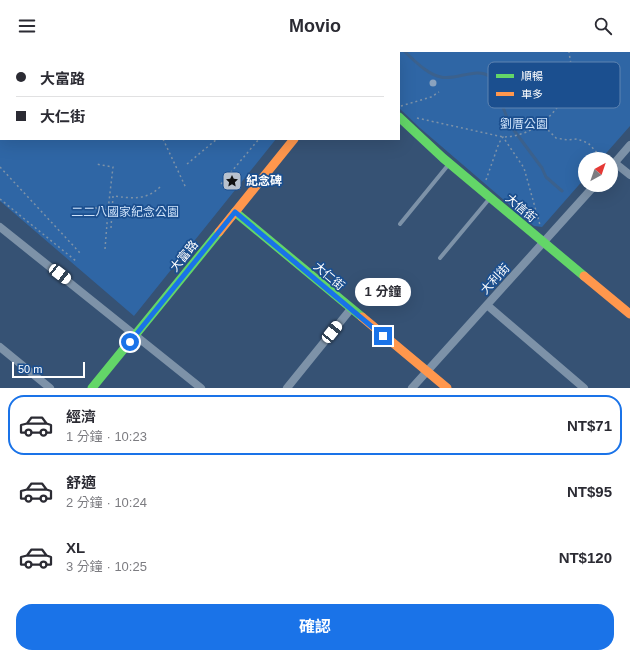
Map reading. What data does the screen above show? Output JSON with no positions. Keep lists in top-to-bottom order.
{
  "streets": {
    "street": [
      "大信街",
      "大富路",
      "大仁街",
      "大利街"
    ]
  },
  "crossings": [
    ["大信街", "大利街"],
    ["大富路", "大仁街"],
    ["大仁街", "大利街"]
  ],
  "parks": ["劉厝公園", "二二八國家紀念公園"],
  "places": {
    "place": ["紀念碑"]
  },
  "legend": ["順暢", "車多"],
  "scale_bar": "50 m",
  "north": "top right",
  "page": {
    "header": "Movio",
    "banner": ["大富路", "大仁街"],
    "bubble": "1 分鐘",
    "scale": "50 m",
    "list": [
      {
        "name": "經濟",
        "note": "1 分鐘 · 10:23",
        "value": "NT$71"
      },
      {
        "name": "舒適",
        "note": "2 分鐘 · 10:24",
        "value": "NT$95"
      },
      {
        "name": "XL",
        "note": "3 分鐘 · 10:25",
        "value": "NT$120"
      }
    ],
    "buttons": "確認"
  }
}
